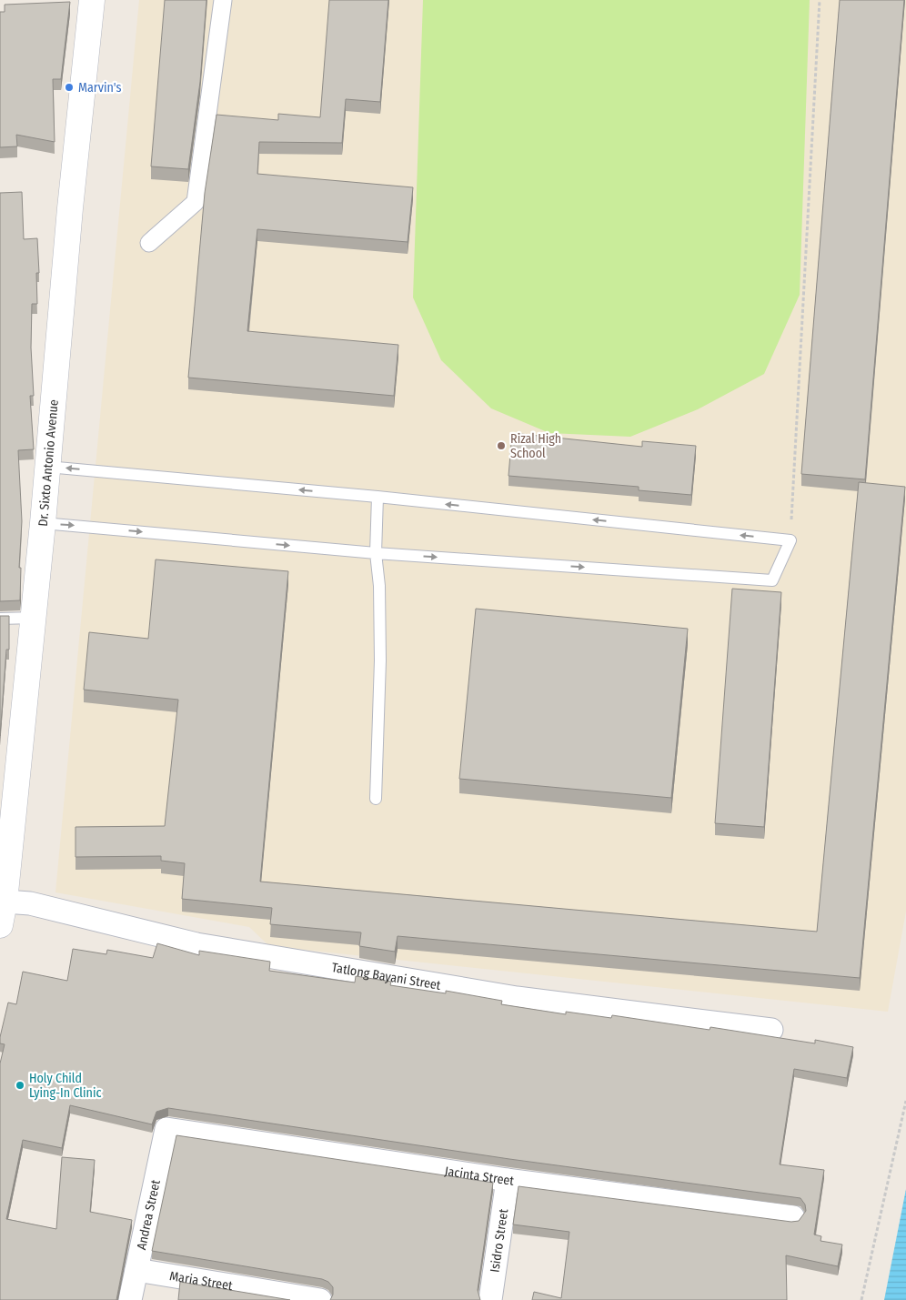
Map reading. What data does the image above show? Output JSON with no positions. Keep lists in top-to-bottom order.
{
  "streets": {
    "main road": ["Dr. Sixto Antonio Avenue"],
    "street": [
      "Tatlong Bayani Street",
      "Jacinta Street",
      "Andrea Street",
      "Isidro Street",
      "Maria Street"
    ]
  },
  "crossings": [
    ["Dr. Sixto Antonio Avenue", "Tatlong Bayani Street"],
    ["Jacinta Street", "Andrea Street"],
    ["Jacinta Street", "Isidro Street"],
    ["Andrea Street", "Maria Street"]
  ],
  "places": ["Marvin's", "Rizal High School", "Holy Child Lying-In Clinic"]
}
